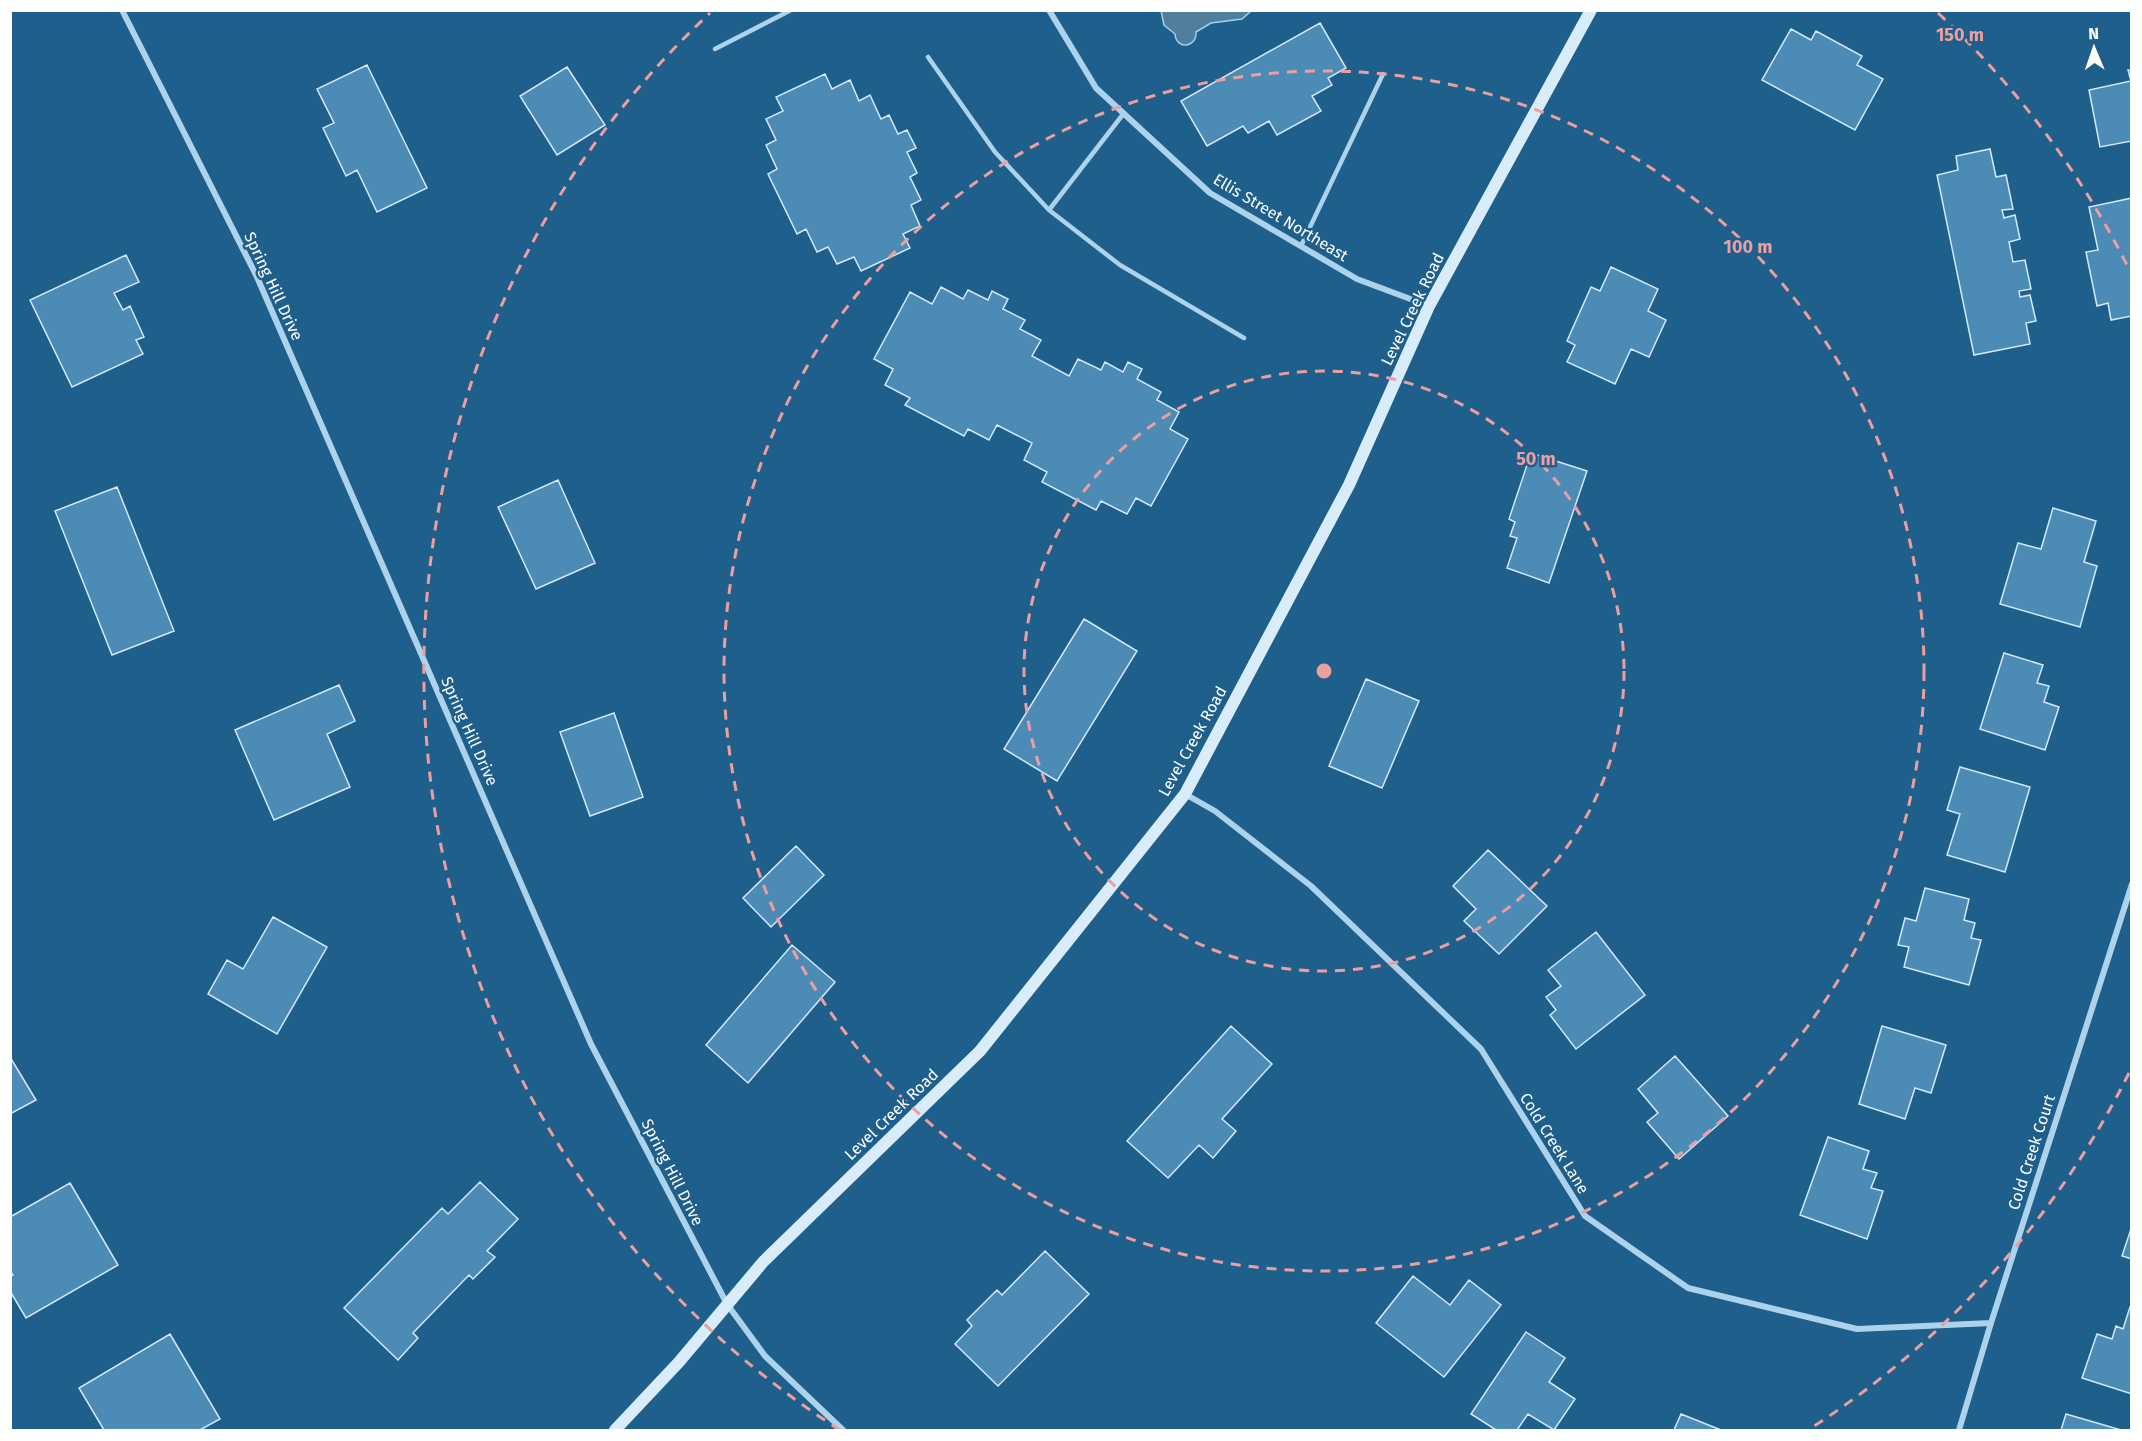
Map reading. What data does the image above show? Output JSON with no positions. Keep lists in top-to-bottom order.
{
  "streets": {
    "street": [
      "Ellis Street Northeast",
      "Spring Hill Drive",
      "Level Creek Road",
      "Cold Creek Lane",
      "Cold Creek Court"
    ]
  },
  "crossings": [
    ["Ellis Street Northeast", "Level Creek Road"],
    ["Spring Hill Drive", "Level Creek Road"],
    ["Level Creek Road", "Cold Creek Lane"],
    ["Cold Creek Lane", "Cold Creek Court"]
  ],
  "north": "top",
  "rings": ["150 m", "100 m", "50 m"]
}
